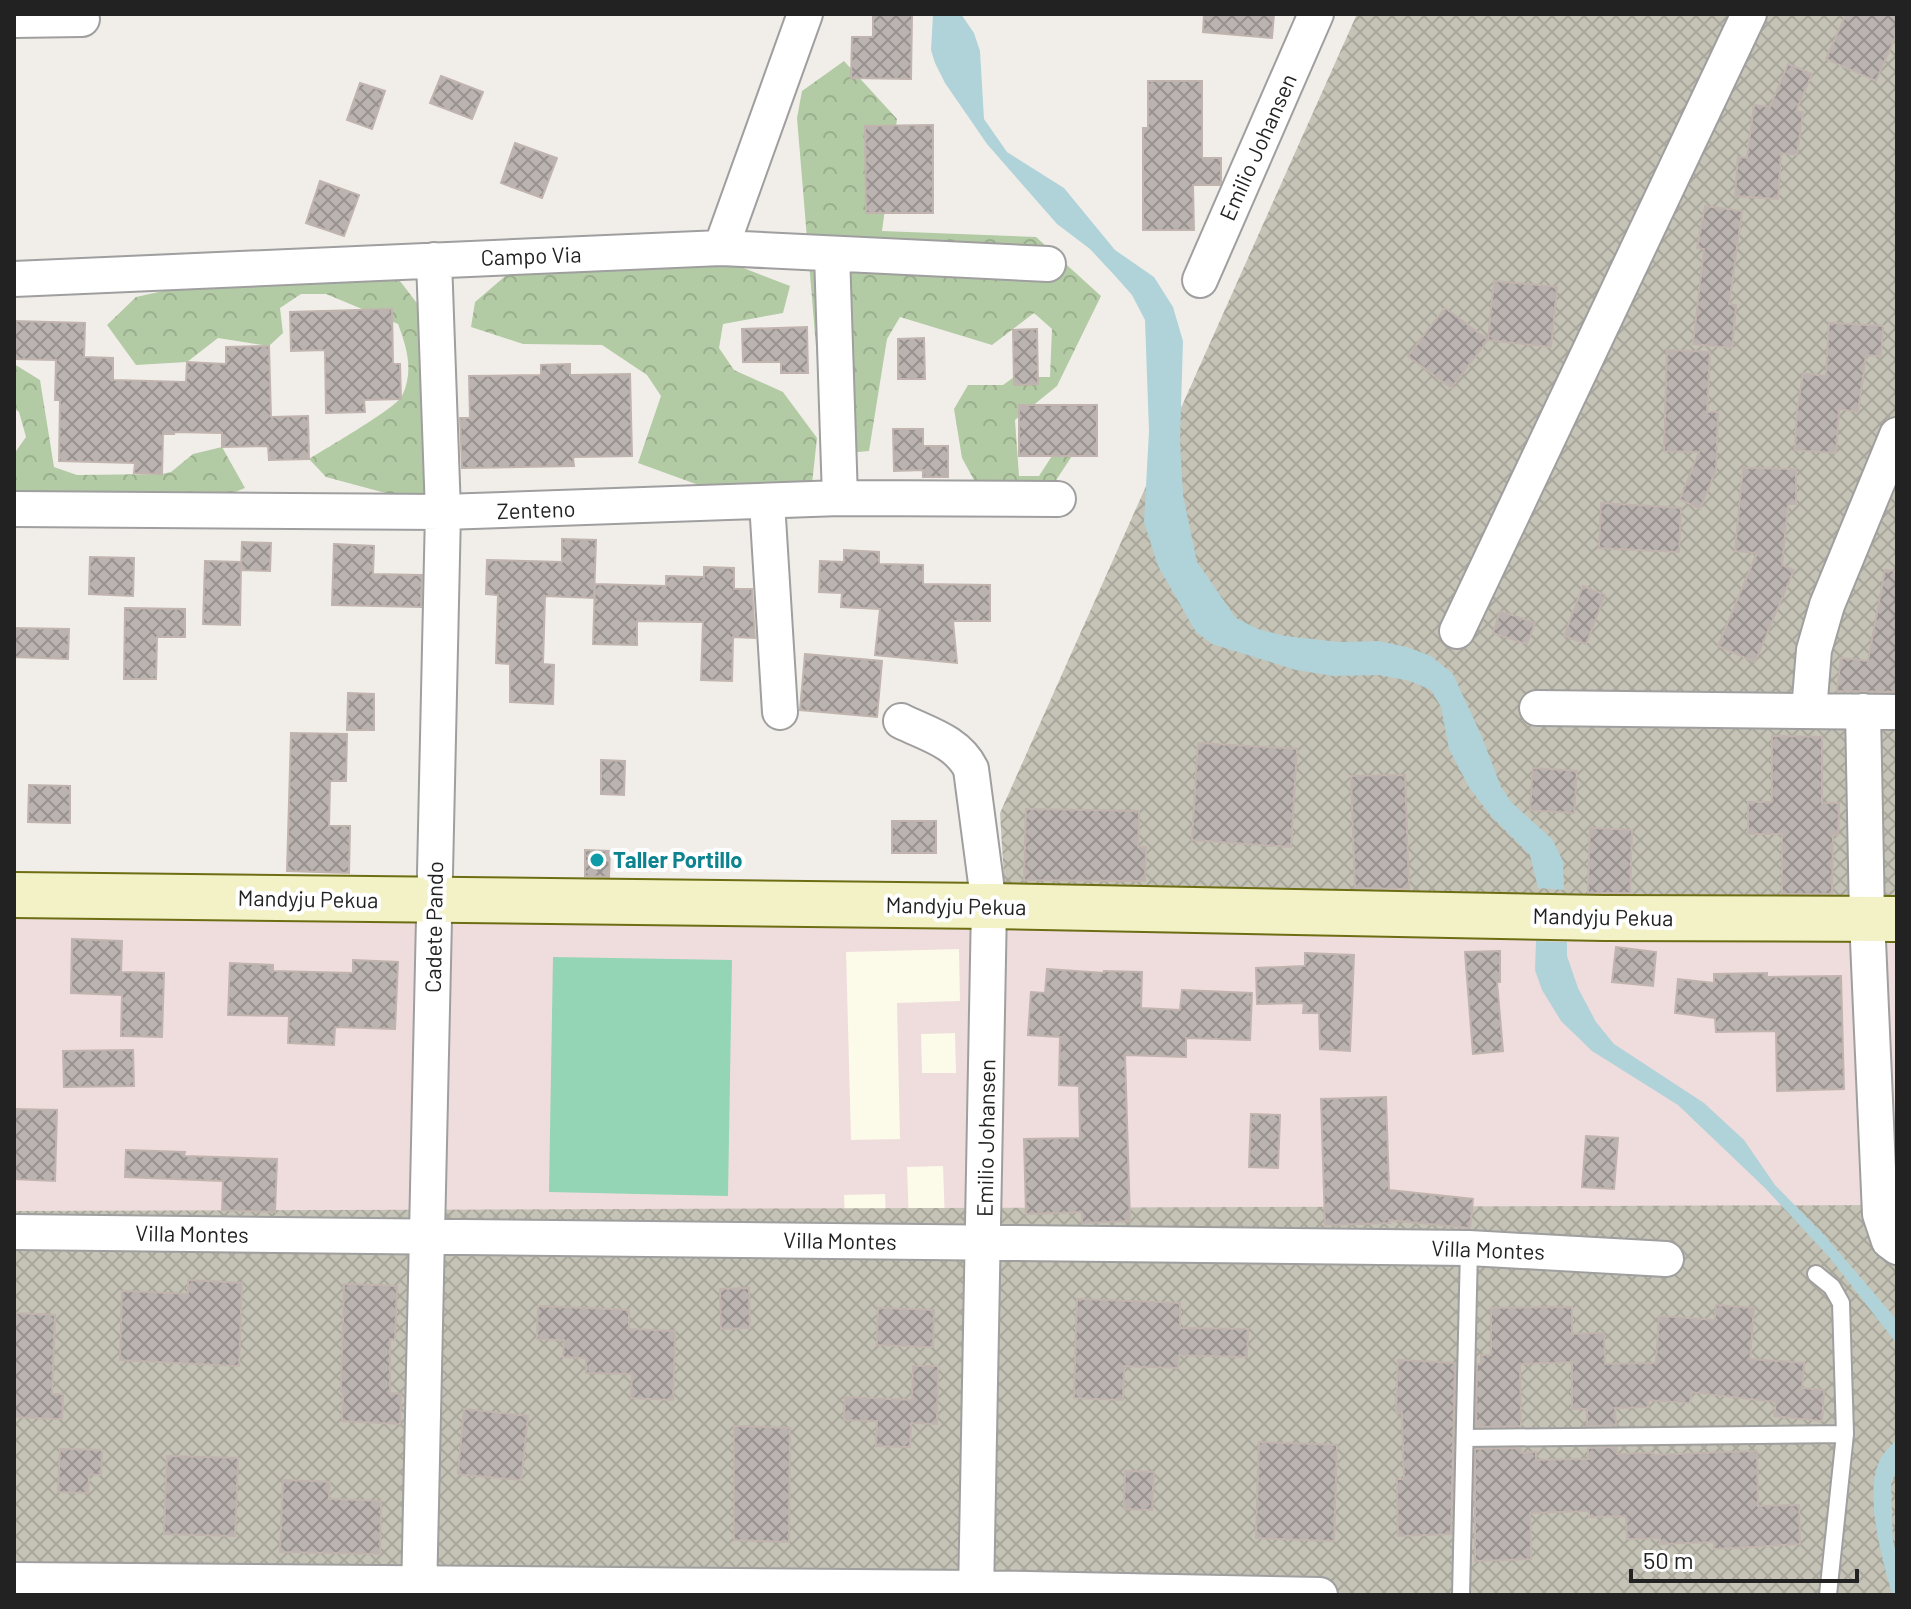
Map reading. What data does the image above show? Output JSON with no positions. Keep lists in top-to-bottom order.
{
  "streets": {
    "street": [
      "Emilio Johansen",
      "Campo Via",
      "Zenteno",
      "Mandyju Pekua",
      "Cadete Pando",
      "Villa Montes"
    ]
  },
  "crossings": [
    ["Emilio Johansen", "Mandyju Pekua"],
    ["Emilio Johansen", "Villa Montes"],
    ["Campo Via", "Cadete Pando"],
    ["Zenteno", "Cadete Pando"],
    ["Mandyju Pekua", "Cadete Pando"],
    ["Cadete Pando", "Villa Montes"]
  ],
  "places": ["Taller Portillo"],
  "scale_bar": "50 m"
}
